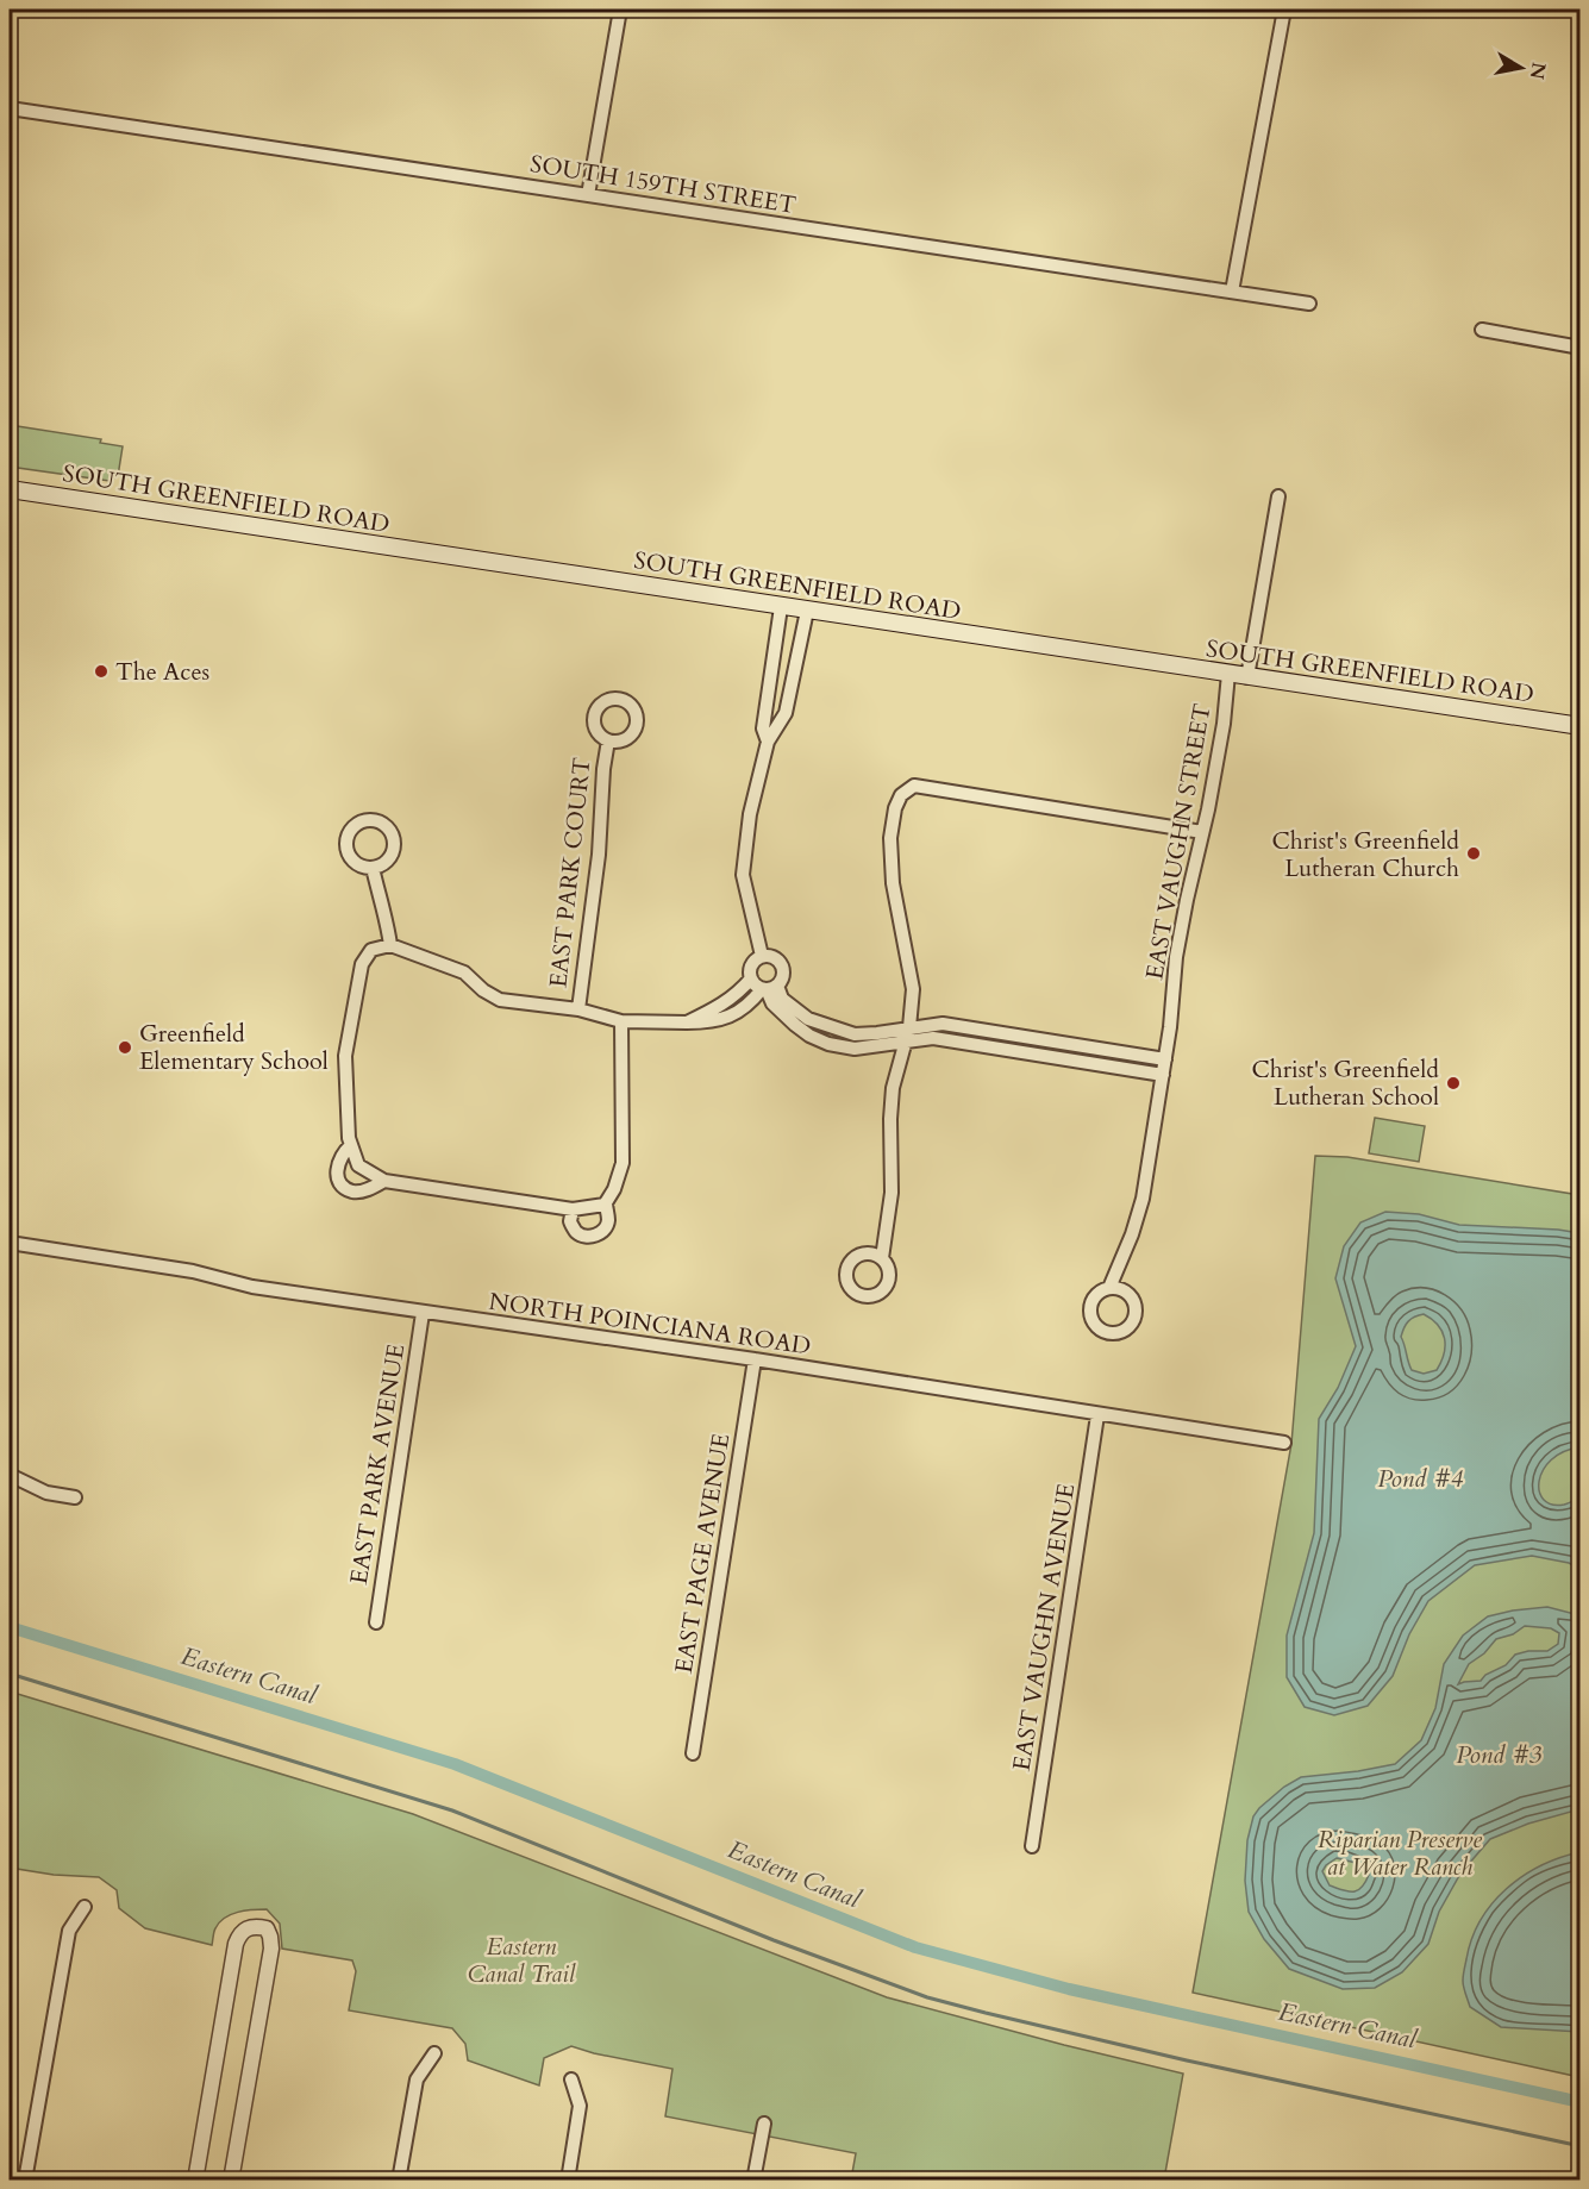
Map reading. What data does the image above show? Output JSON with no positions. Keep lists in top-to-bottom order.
{
  "streets": {
    "main road": ["SOUTH GREENFIELD ROAD"],
    "street": [
      "SOUTH 159TH STREET",
      "EAST VAUGHN STREET",
      "EAST PARK COURT",
      "NORTH POINCIANA ROAD",
      "EAST PARK AVENUE",
      "EAST PAGE AVENUE",
      "EAST VAUGHN AVENUE"
    ]
  },
  "crossings": [
    ["SOUTH GREENFIELD ROAD", "EAST VAUGHN STREET"],
    ["NORTH POINCIANA ROAD", "EAST PARK AVENUE"],
    ["NORTH POINCIANA ROAD", "EAST PAGE AVENUE"],
    ["NORTH POINCIANA ROAD", "EAST VAUGHN AVENUE"]
  ],
  "water": ["Pond #4", "Eastern Canal", "Pond #3"],
  "parks": ["Riparian Preserve at Water Ranch", "Eastern Canal Trail"],
  "places": [
    "The Aces",
    "Christ's Greenfield Lutheran Church",
    "Greenfield Elementary School",
    "Christ's Greenfield Lutheran School"
  ],
  "north": "right"
}
